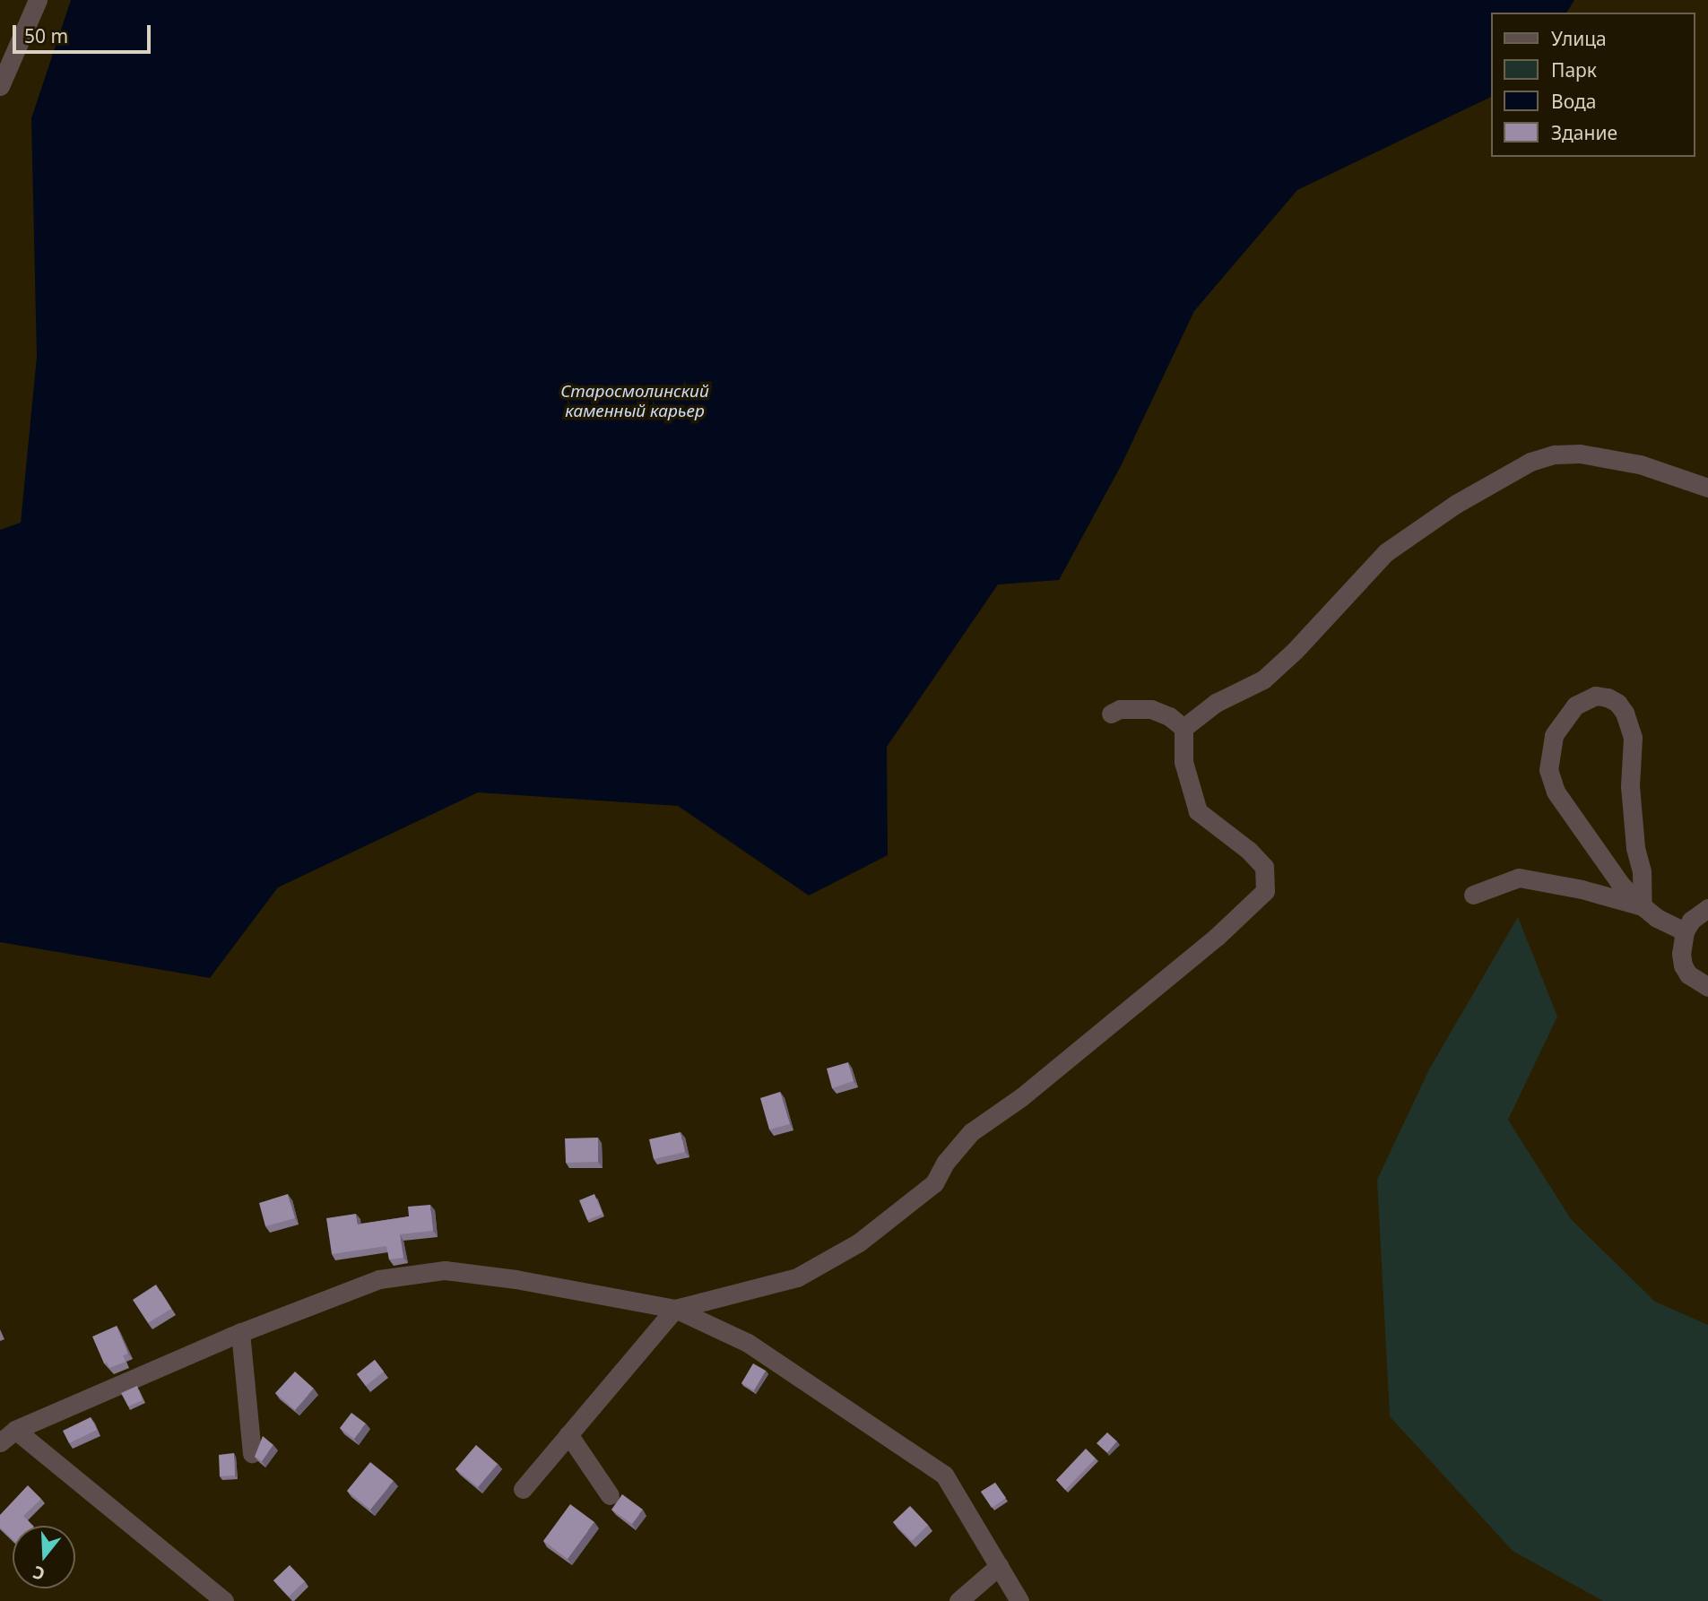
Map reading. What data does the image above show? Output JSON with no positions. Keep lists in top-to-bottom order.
{
  "water": ["Старосмолинский каменный карьер"],
  "legend": [
    "Улица",
    "Парк",
    "Вода",
    "Здание"
  ],
  "scale_bar": "50 m",
  "north": "bottom"
}
